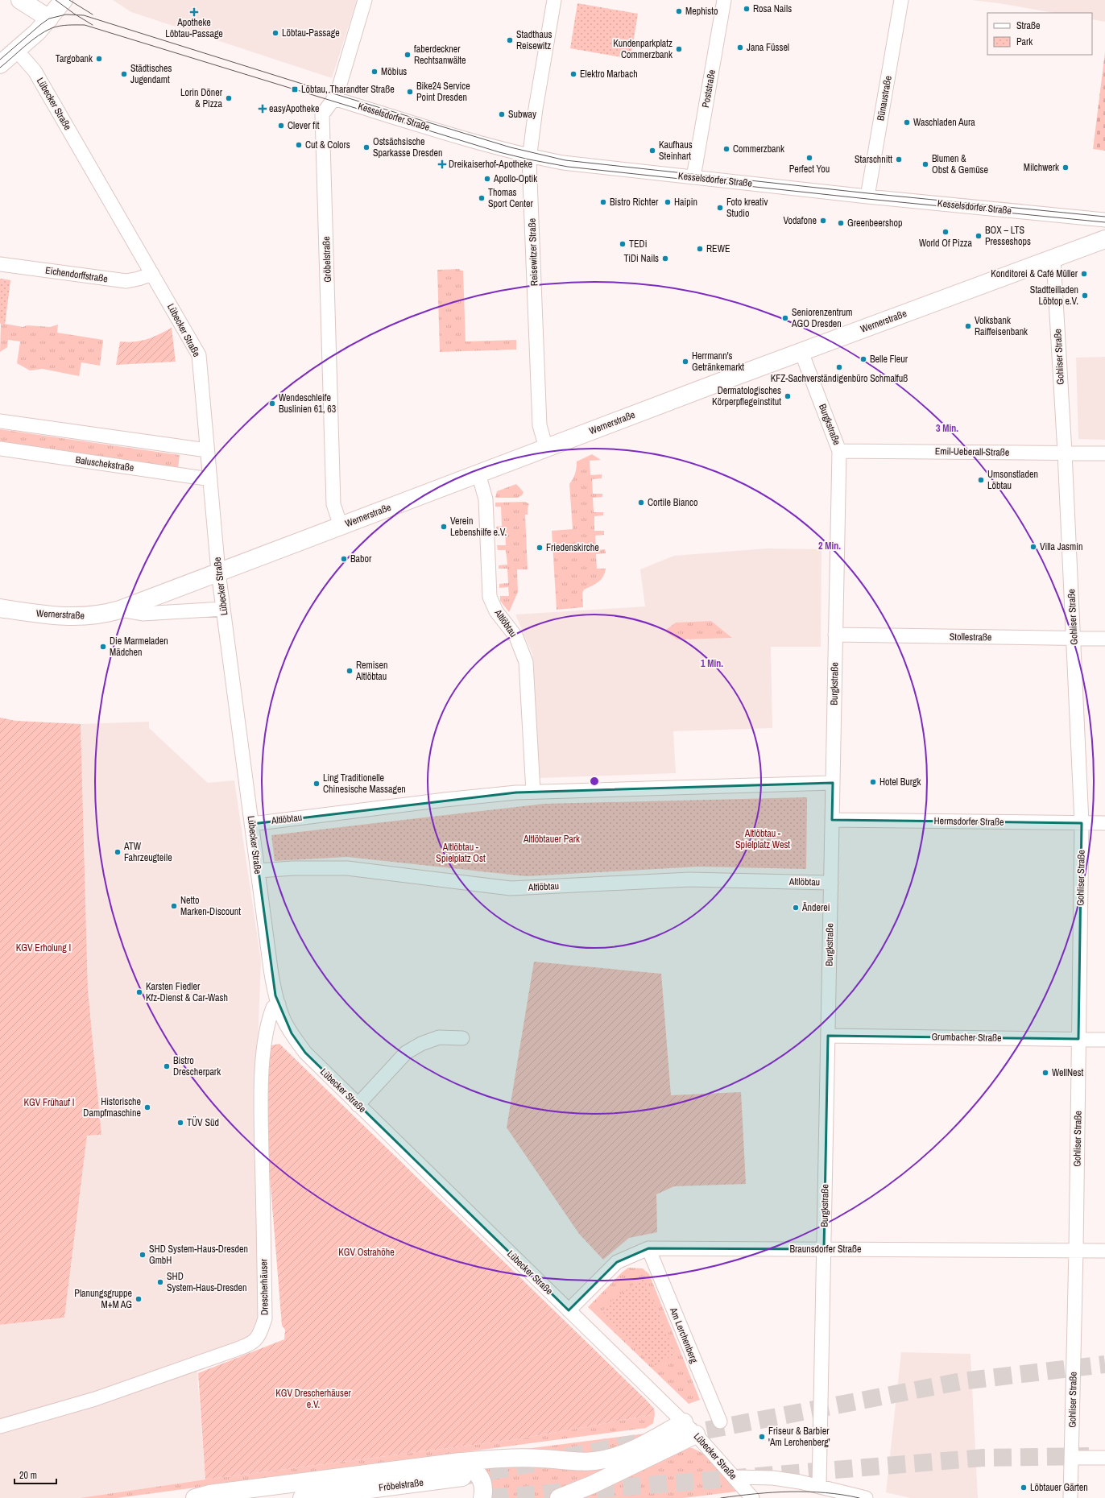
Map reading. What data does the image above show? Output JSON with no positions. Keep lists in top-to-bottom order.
{
  "streets": {
    "street": [
      "Poststraße",
      "Bünaustraße",
      "Lübecker Straße",
      "Kesselsdorfer Straße",
      "Reisewitzer Straße",
      "Gröbelstraße",
      "Eichendorffstraße",
      "Wernerstraße",
      "Gohliser Straße",
      "Burgkstraße",
      "Emil-Ueberall-Straße",
      "Baluschekstraße",
      "Altlöbtau",
      "Stollestraße",
      "Hermsdorfer Straße",
      "Grumbacher Straße",
      "Braunsdorfer Straße",
      "Drescherhäuser",
      "Am Lerchenberg",
      "Fröbelstraße"
    ]
  },
  "crossings": [
    ["Poststraße", "Kesselsdorfer Straße"],
    ["Bünaustraße", "Kesselsdorfer Straße"],
    ["Lübecker Straße", "Eichendorffstraße"],
    ["Lübecker Straße", "Wernerstraße"],
    ["Lübecker Straße", "Baluschekstraße"],
    ["Lübecker Straße", "Altlöbtau"],
    ["Lübecker Straße", "Braunsdorfer Straße"],
    ["Lübecker Straße", "Drescherhäuser"],
    ["Kesselsdorfer Straße", "Reisewitzer Straße"],
    ["Kesselsdorfer Straße", "Gröbelstraße"],
    ["Reisewitzer Straße", "Wernerstraße"],
    ["Gröbelstraße", "Wernerstraße"],
    ["Wernerstraße", "Gohliser Straße"],
    ["Wernerstraße", "Burgkstraße"],
    ["Wernerstraße", "Altlöbtau"],
    ["Gohliser Straße", "Emil-Ueberall-Straße"],
    ["Gohliser Straße", "Stollestraße"],
    ["Gohliser Straße", "Hermsdorfer Straße"],
    ["Gohliser Straße", "Grumbacher Straße"],
    ["Gohliser Straße", "Braunsdorfer Straße"],
    ["Burgkstraße", "Emil-Ueberall-Straße"],
    ["Burgkstraße", "Altlöbtau"],
    ["Burgkstraße", "Stollestraße"],
    ["Burgkstraße", "Hermsdorfer Straße"],
    ["Burgkstraße", "Grumbacher Straße"],
    ["Burgkstraße", "Braunsdorfer Straße"],
    ["Braunsdorfer Straße", "Am Lerchenberg"]
  ],
  "parks": [
    "Altlöbtau - Spielplatz West",
    "Altlöbtauer Park",
    "Altlöbtau - Spielplatz Ost",
    "KGV Erholung I",
    "KGV Frühauf I",
    "KGV Ostrahöhe",
    "KGV Drescherhäuser e.V."
  ],
  "places": {
    "other": [
      "Rosa Nails",
      "Mephisto",
      "Löbtau-Passage",
      "Stadthaus Reisewitz",
      "Jana Füssel",
      "Kundenparkplatz Commerzbank",
      "faberdeckner Rechtsanwälte",
      "Targobank",
      "Möbius",
      "Städtisches Jugendamt",
      "Elektro Marbach",
      "Bike24 Service Point Dresden",
      "Lorin Döner & Pizza",
      "Subway",
      "Waschladen Aura",
      "Clever fit",
      "Cut & Colors",
      "Ostsächsische Sparkasse Dresden",
      "Commerzbank",
      "Kaufhaus Steinhart",
      "Perfect You",
      "Starschnitt",
      "Blumen & Obst & Gemüse",
      "Milchwerk",
      "Apollo-Optik",
      "Thomas Sport Center",
      "Bistro Richter",
      "Haipin",
      "Foto kreativ Studio",
      "Vodafone",
      "Greenbeershop",
      "World Of Pizza",
      "BOX – LTS Presseshops",
      "TEDi",
      "REWE",
      "TiDi Nails",
      "Konditorei & Café Müller",
      "Stadtteilladen Löbtop e.V.",
      "Seniorenzentrum AGO Dresden",
      "Volksbank Raiffeisenbank",
      "Belle Fleur",
      "Herrmann's Getränkemarkt",
      "KFZ-Sachverständigenbüro Schmalfuß",
      "Dermatologisches Körperpflegeinstitut",
      "Wendeschleife Buslinien 61, 63",
      "Umsonstladen Löbtau",
      "Cortile Bianco",
      "Verein Lebenshilfe e.V.",
      "Villa Jasmin",
      "Friedenskirche",
      "Babor",
      "Die Marmeladen Mädchen",
      "Remisen Altlöbtau",
      "Hotel Burgk",
      "Ling Traditionelle Chinesische Massagen",
      "ATW Fahrzeugteile",
      "Netto Marken-Discount",
      "Änderei",
      "Karsten Fiedler Kfz-Dienst & Car-Wash",
      "Bistro Drescherpark",
      "WellNest",
      "Historische Dampfmaschine",
      "TÜV Süd",
      "SHD System-Haus-Dresden GmbH",
      "SHD System-Haus-Dresden",
      "Planungsgruppe M+M AG",
      "Friseur & Barbier 'Am Lerchenberg'",
      "Löbtauer Gärten"
    ],
    "health": ["Apotheke Löbtau-Passage", "easyApotheke", "Dreikaiserhof-Apotheke"],
    "transit": ["Löbtau, Tharandter Straße"]
  },
  "legend": ["Straße", "Park"],
  "scale_bar": "20 m",
  "rings": ["3 Min.", "2 Min.", "1 Min."]
}
